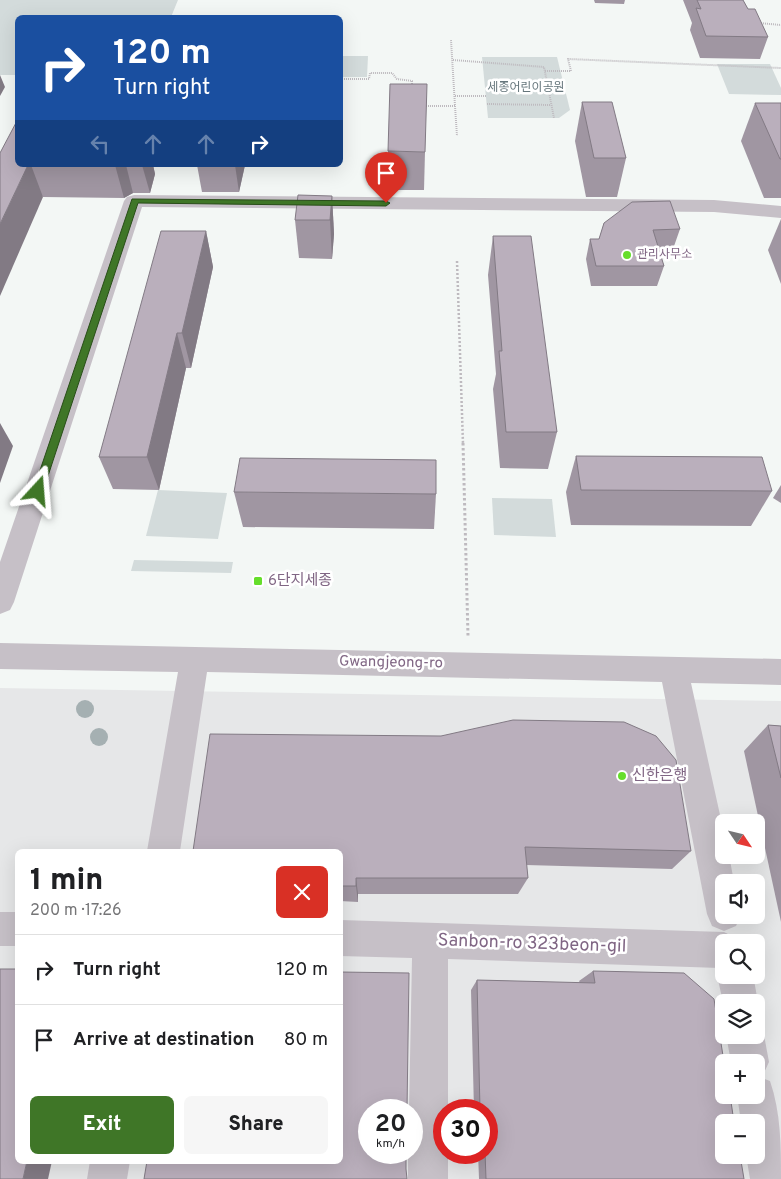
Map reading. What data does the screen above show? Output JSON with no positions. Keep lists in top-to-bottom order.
{
  "streets": {
    "street": ["Gwangjeong-ro", "Sanbon-ro 323beon-gil"]
  },
  "parks": ["세종어린이공원"],
  "places": {
    "other": ["관리사무소", "신한은행"],
    "transit": ["6단지세종"]
  },
  "north": "bottom right",
  "page": {
    "turn": ["120 m", "Turn right"],
    "map_buttons": ["+", "−"],
    "heading": ["1 min", "200 m · 17:26"],
    "list": [
      {
        "name": "Turn right",
        "value": "120 m"
      },
      {
        "name": "Arrive at destination",
        "value": "80 m"
      }
    ],
    "buttons": ["Exit", "Share"],
    "speed": "20 km/h",
    "limit": "30"
  }
}
